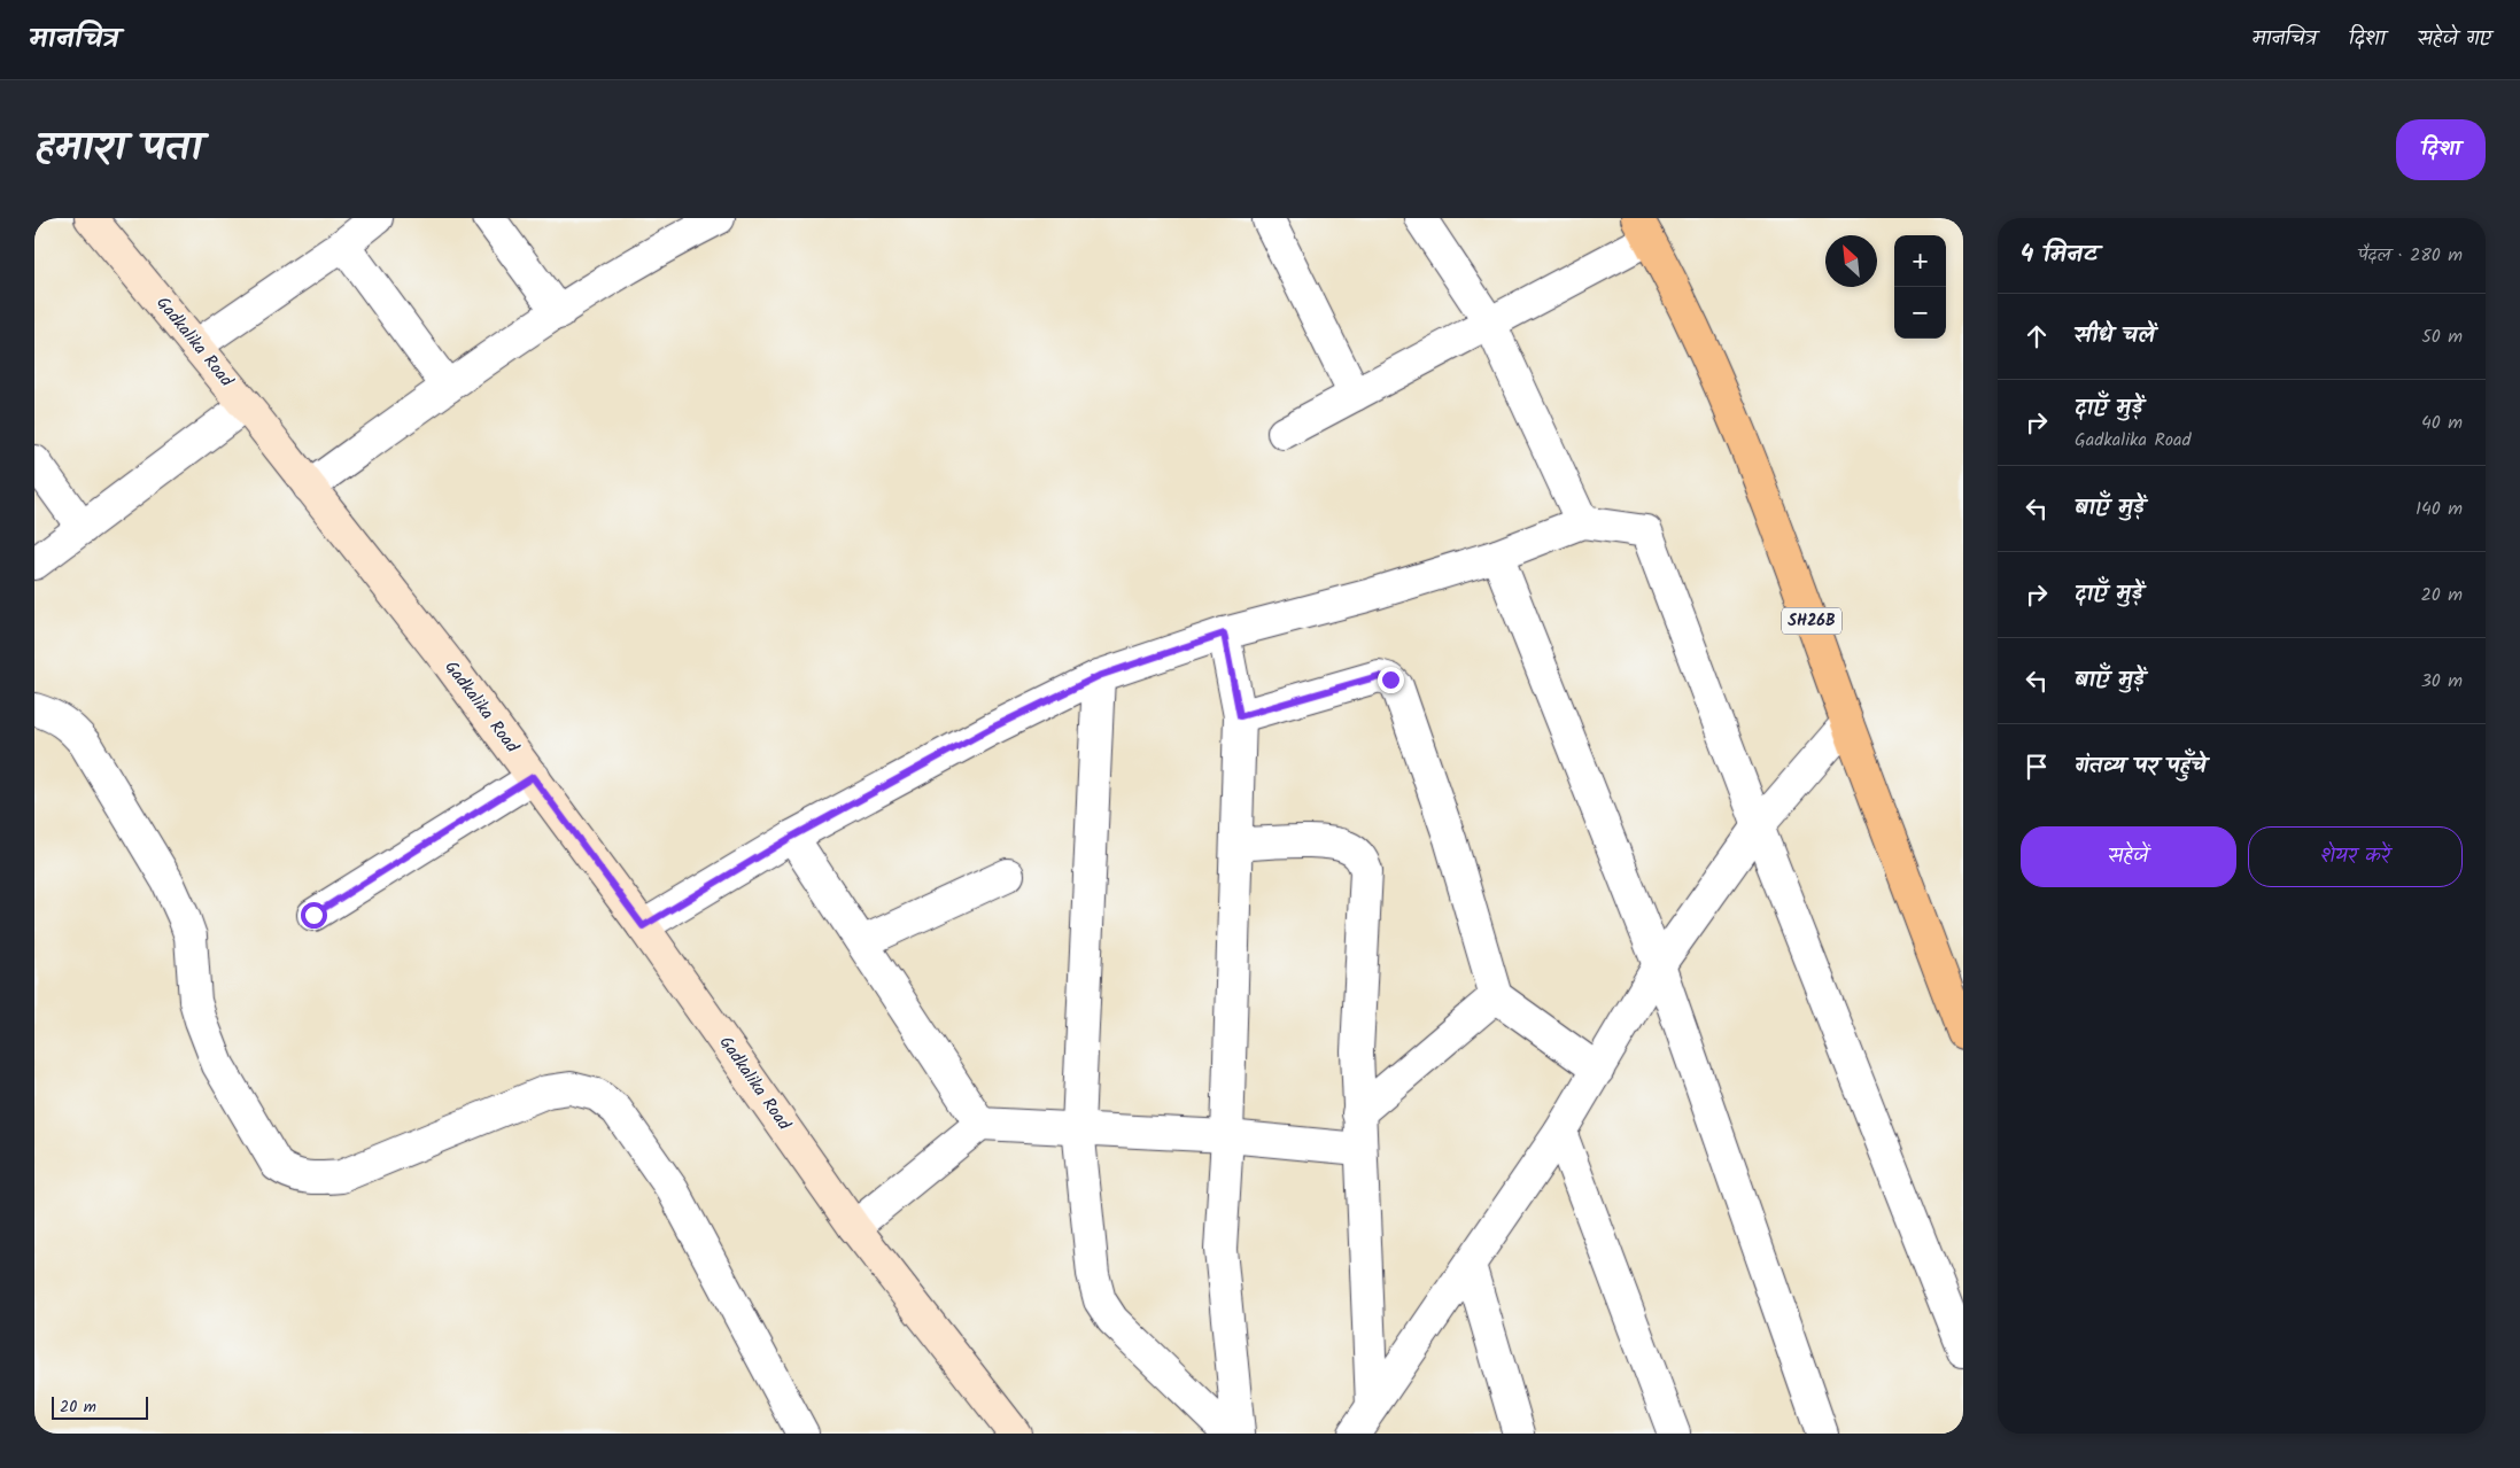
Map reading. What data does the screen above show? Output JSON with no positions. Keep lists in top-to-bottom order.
{
  "streets": {
    "main road": ["SH26B"],
    "street": ["Gadkalika Road"]
  },
  "scale_bar": "20 m",
  "north": "top left",
  "page": {
    "header": "मानचित्र",
    "nav": ["मानचित्र", "दिशा", "सहेजे गए"],
    "title": "हमारा पता",
    "buttons": [
      "दिशा",
      ["सहेजें", "शेयर करें"]
    ],
    "heading": ["4 मिनट", "पैदल · 280 m"],
    "map_buttons": ["+", "−"],
    "list": [
      ["सीधे चलें", "50 m"],
      ["दाएँ मुड़ें", "Gadkalika Road", "40 m"],
      ["बाएँ मुड़ें", "140 m"],
      ["दाएँ मुड़ें", "20 m"],
      ["बाएँ मुड़ें", "30 m"],
      "गंतव्य पर पहुँचे"
    ],
    "scale": "20 m"
  }
}
